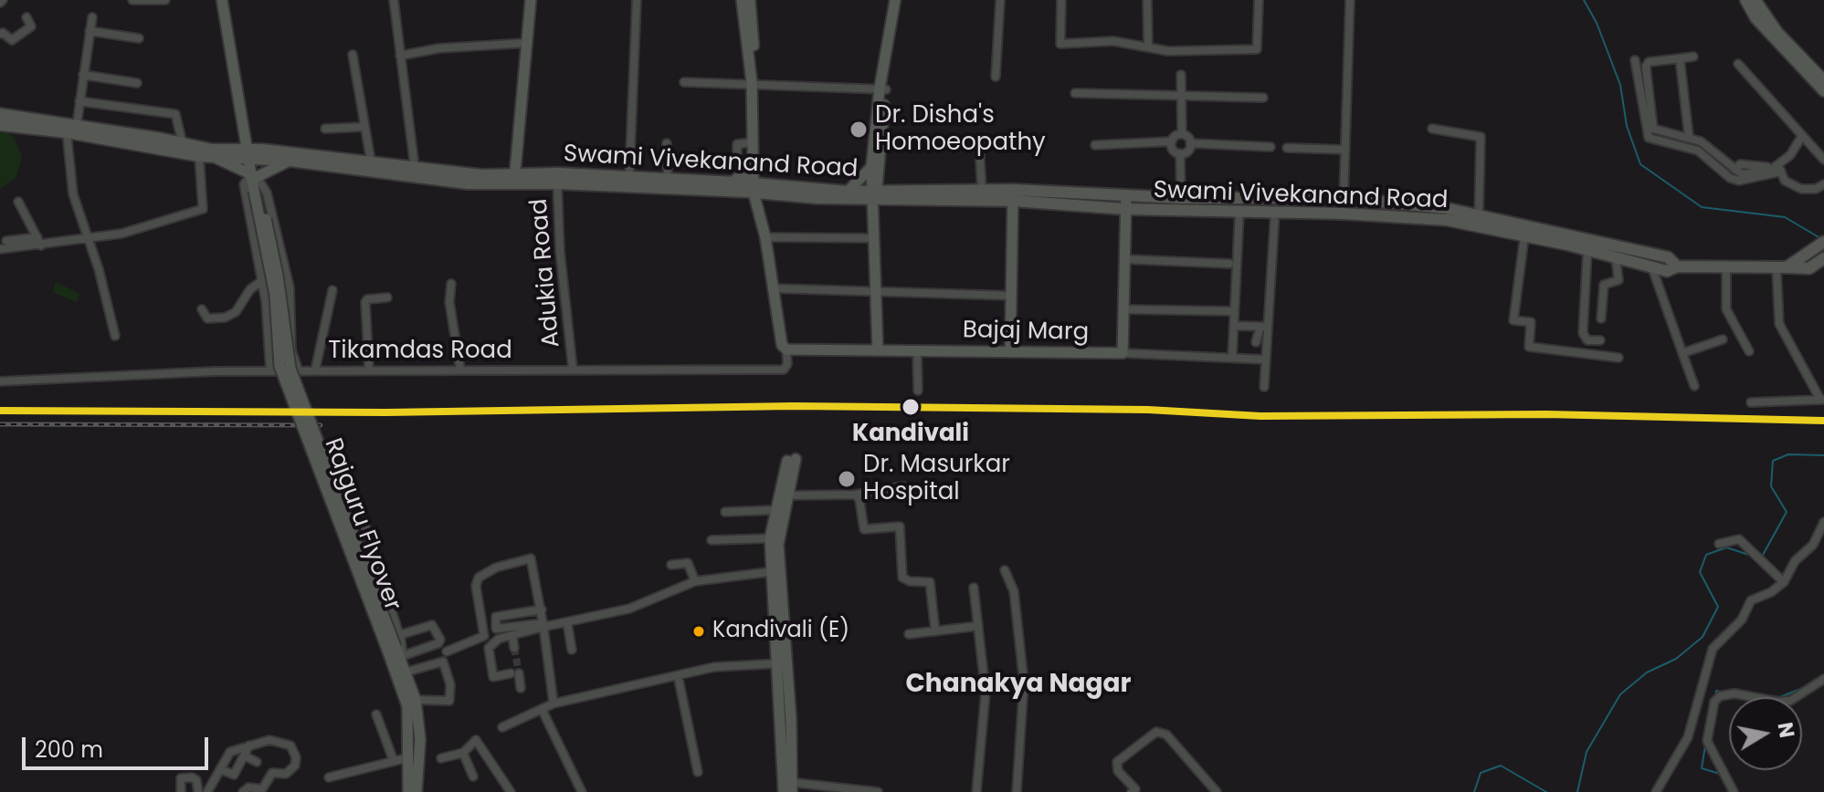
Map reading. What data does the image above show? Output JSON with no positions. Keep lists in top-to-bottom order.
{
  "streets": {
    "main road": ["Swami Vivekanand Road"],
    "street": [
      "Adukia Road",
      "Bajaj Marg",
      "Tikamdas Road",
      "Rajguru Flyover"
    ]
  },
  "crossings": [
    ["Swami Vivekanand Road", "Adukia Road"],
    ["Swami Vivekanand Road", "Rajguru Flyover"],
    ["Adukia Road", "Tikamdas Road"],
    ["Bajaj Marg", "Tikamdas Road"]
  ],
  "districts": ["Chanakya Nagar"],
  "places": [
    "Dr. Disha's Homoeopathy",
    "Kandivali",
    "Dr. Masurkar Hospital",
    "Kandivali (E)"
  ],
  "scale_bar": "200 m",
  "north": "right"
}
